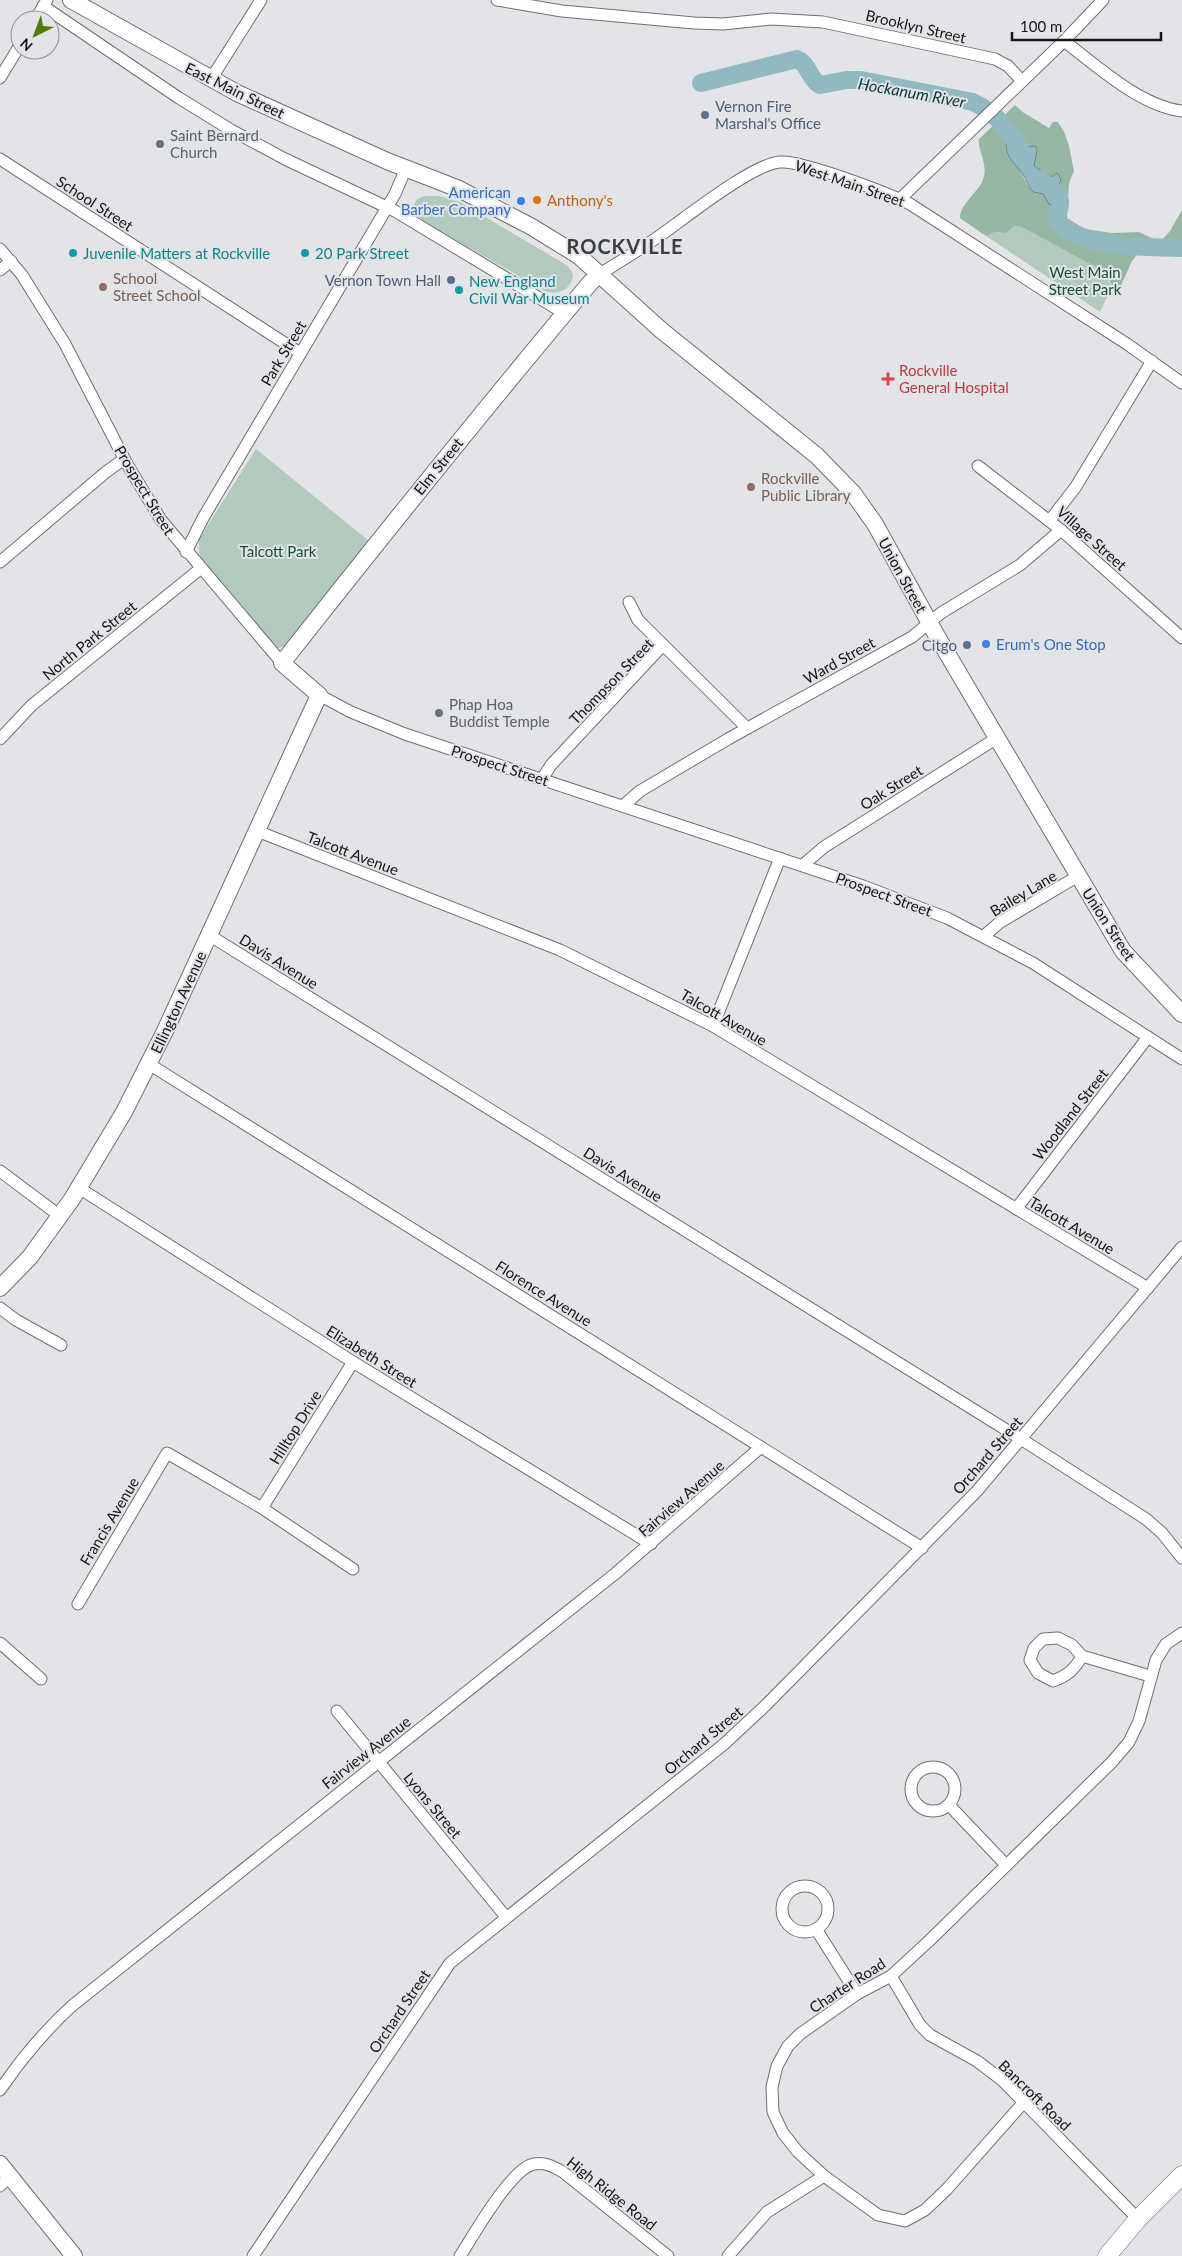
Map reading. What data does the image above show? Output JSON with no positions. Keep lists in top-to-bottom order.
{
  "streets": {
    "main road": [
      "East Main Street",
      "Elm Street",
      "Prospect Street",
      "Union Street",
      "Ellington Avenue"
    ],
    "street": [
      "Brooklyn Street",
      "West Main Street",
      "School Street",
      "Park Street",
      "Village Street",
      "North Park Street",
      "Ward Street",
      "Thompson Street",
      "Oak Street",
      "Talcott Avenue",
      "Bailey Lane",
      "Davis Avenue",
      "Woodland Street",
      "Florence Avenue",
      "Elizabeth Street",
      "Hilltop Drive",
      "Orchard Street",
      "Fairview Avenue",
      "Francis Avenue",
      "Lyons Street",
      "Charter Road",
      "Bancroft Road",
      "High Ridge Road"
    ]
  },
  "crossings": [
    ["East Main Street", "Park Street"],
    ["West Main Street", "Elm Street"],
    ["West Main Street", "Union Street"],
    ["School Street", "Park Street"],
    ["Park Street", "Prospect Street"],
    ["Elm Street", "Prospect Street"],
    ["Elm Street", "Union Street"],
    ["Prospect Street", "North Park Street"],
    ["Prospect Street", "Ward Street"],
    ["Prospect Street", "Thompson Street"],
    ["Prospect Street", "Oak Street"],
    ["Prospect Street", "Bailey Lane"],
    ["Prospect Street", "Ellington Avenue"],
    ["Prospect Street", "Woodland Street"],
    ["Village Street", "Ward Street"],
    ["Union Street", "Ward Street"],
    ["Union Street", "Oak Street"],
    ["Union Street", "Bailey Lane"],
    ["Ward Street", "Thompson Street"],
    ["Talcott Avenue", "Ellington Avenue"],
    ["Talcott Avenue", "Woodland Street"],
    ["Talcott Avenue", "Orchard Street"],
    ["Davis Avenue", "Ellington Avenue"],
    ["Davis Avenue", "Orchard Street"],
    ["Ellington Avenue", "Florence Avenue"],
    ["Ellington Avenue", "Elizabeth Street"],
    ["Florence Avenue", "Orchard Street"],
    ["Florence Avenue", "Fairview Avenue"],
    ["Elizabeth Street", "Hilltop Drive"],
    ["Elizabeth Street", "Fairview Avenue"],
    ["Hilltop Drive", "Francis Avenue"],
    ["Orchard Street", "Lyons Street"],
    ["Fairview Avenue", "Lyons Street"],
    ["Charter Road", "Bancroft Road"]
  ],
  "districts": ["ROCKVILLE"],
  "water": ["Hockanum River"],
  "parks": ["West Main Street Park", "Talcott Park"],
  "places": {
    "other": [
      "Vernon Fire Marshal's Office",
      "Saint Bernard Church",
      "Anthony's",
      "American Barber Company",
      "Juvenile Matters at Rockville",
      "20 Park Street",
      "Vernon Town Hall",
      "School Street School",
      "New England Civil War Museum",
      "Rockville Public Library",
      "Erum's One Stop",
      "Citgo",
      "Phap Hoa Buddist Temple"
    ],
    "health": ["Rockville General Hospital"]
  },
  "scale_bar": "100 m",
  "north": "bottom left"
}
